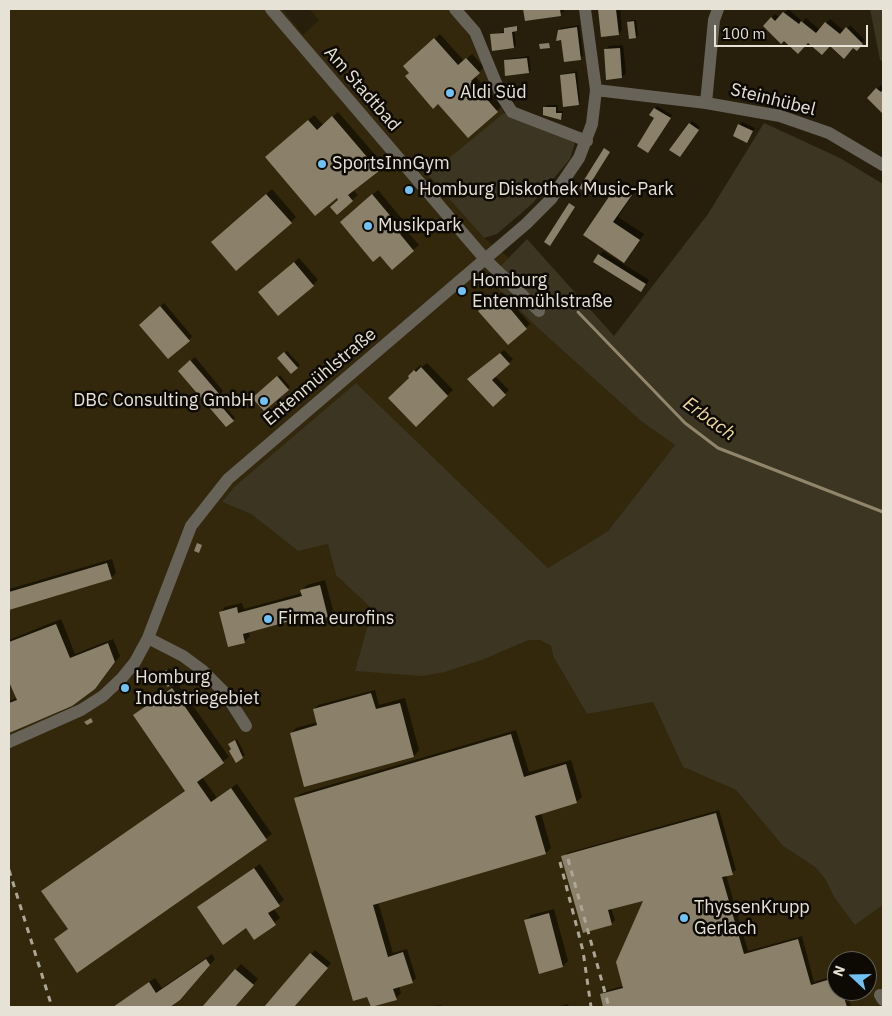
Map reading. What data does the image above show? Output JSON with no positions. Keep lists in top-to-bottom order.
{
  "streets": {
    "street": ["Am Stadtbad", "Steinhübel", "Entenmühlstraße"]
  },
  "crossings": [
    ["Am Stadtbad", "Entenmühlstraße"],
    ["Steinhübel", "Entenmühlstraße"]
  ],
  "water": ["Erbach"],
  "places": [
    "Aldi Süd",
    "SportsInnGym",
    "Homburg Diskothek Music-Park",
    "Musikpark",
    "Homburg Entenmühlstraße",
    "DBC Consulting GmbH",
    "Firma eurofins",
    "Homburg Industriegebiet",
    "ThyssenKrupp Gerlach"
  ],
  "scale_bar": "100 m",
  "north": "left"
}
